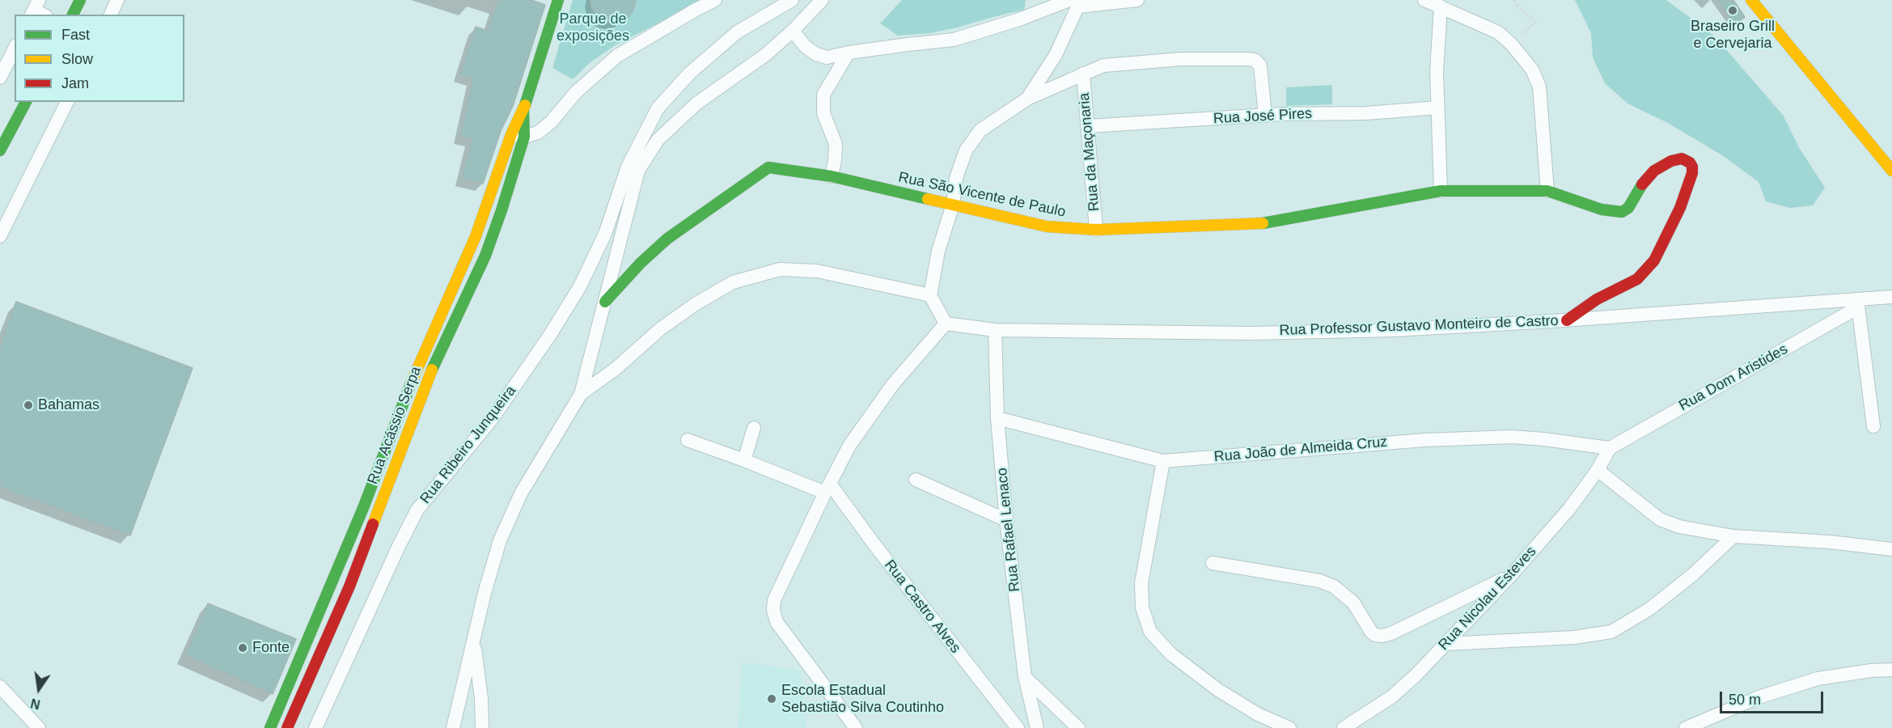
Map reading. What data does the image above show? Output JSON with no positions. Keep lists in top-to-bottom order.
{
  "streets": {
    "street": [
      "Rua José Pires",
      "Rua da Maçonaria",
      "Rua São Vicente de Paulo",
      "Rua Professor Gustavo Monteiro de Castro",
      "Rua Dom Aristides",
      "Rua Acássio Serpa",
      "Rua Ribeiro Junqueira",
      "Rua João de Almeida Cruz",
      "Rua Rafael Lenaco",
      "Rua Nicolau Esteves",
      "Rua Castro Alves"
    ]
  },
  "crossings": [
    ["Rua José Pires", "Rua da Maçonaria"],
    ["Rua da Maçonaria", "Rua São Vicente de Paulo"],
    ["Rua São Vicente de Paulo", "Rua Professor Gustavo Monteiro de Castro"],
    ["Rua Professor Gustavo Monteiro de Castro", "Rua Dom Aristides"],
    ["Rua Professor Gustavo Monteiro de Castro", "Rua Rafael Lenaco"],
    ["Rua Dom Aristides", "Rua João de Almeida Cruz"],
    ["Rua Dom Aristides", "Rua Nicolau Esteves"],
    ["Rua João de Almeida Cruz", "Rua Rafael Lenaco"],
    ["Rua João de Almeida Cruz", "Rua Nicolau Esteves"]
  ],
  "parks": ["Parque de exposições"],
  "places": [
    "Braseiro Grill e Cervejaria",
    "Bahamas",
    "Fonte",
    "Escola Estadual Sebastião Silva Coutinho"
  ],
  "legend": ["Fast", "Slow", "Jam"],
  "scale_bar": "50 m",
  "north": "bottom"
}
